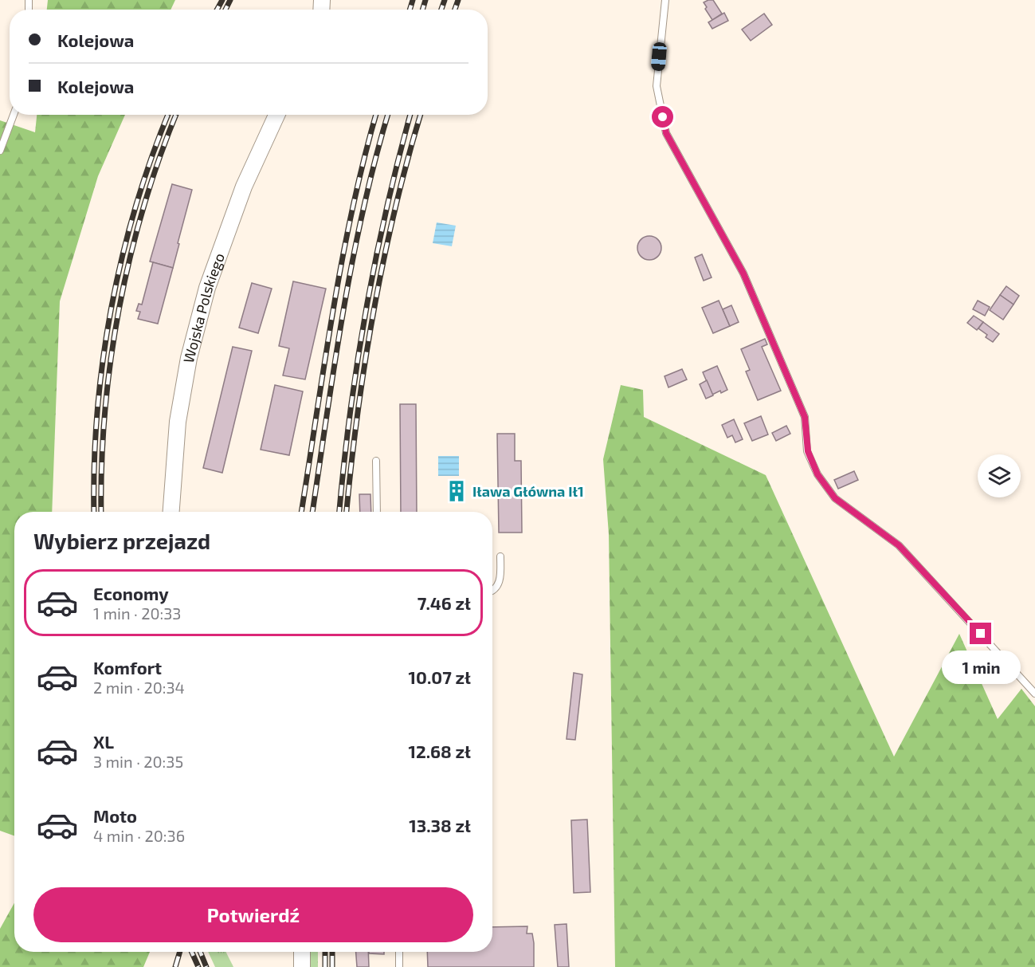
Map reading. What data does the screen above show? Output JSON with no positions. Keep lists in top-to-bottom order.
{
  "streets": {
    "street": ["Wojska Polskiego"]
  },
  "places": {
    "building": ["Iława Główna Ił1"]
  },
  "page": {
    "banner": ["Kolejowa", "Kolejowa"],
    "heading": "Wybierz przejazd",
    "list": [
      {
        "name": "Economy",
        "note": "1 min · 20:33",
        "value": "7.46 zł"
      },
      {
        "name": "Komfort",
        "note": "2 min · 20:34",
        "value": "10.07 zł"
      },
      {
        "name": "XL",
        "note": "3 min · 20:35",
        "value": "12.68 zł"
      },
      {
        "name": "Moto",
        "note": "4 min · 20:36",
        "value": "13.38 zł"
      }
    ],
    "bubble": "1 min",
    "buttons": "Potwierdź"
  }
}
